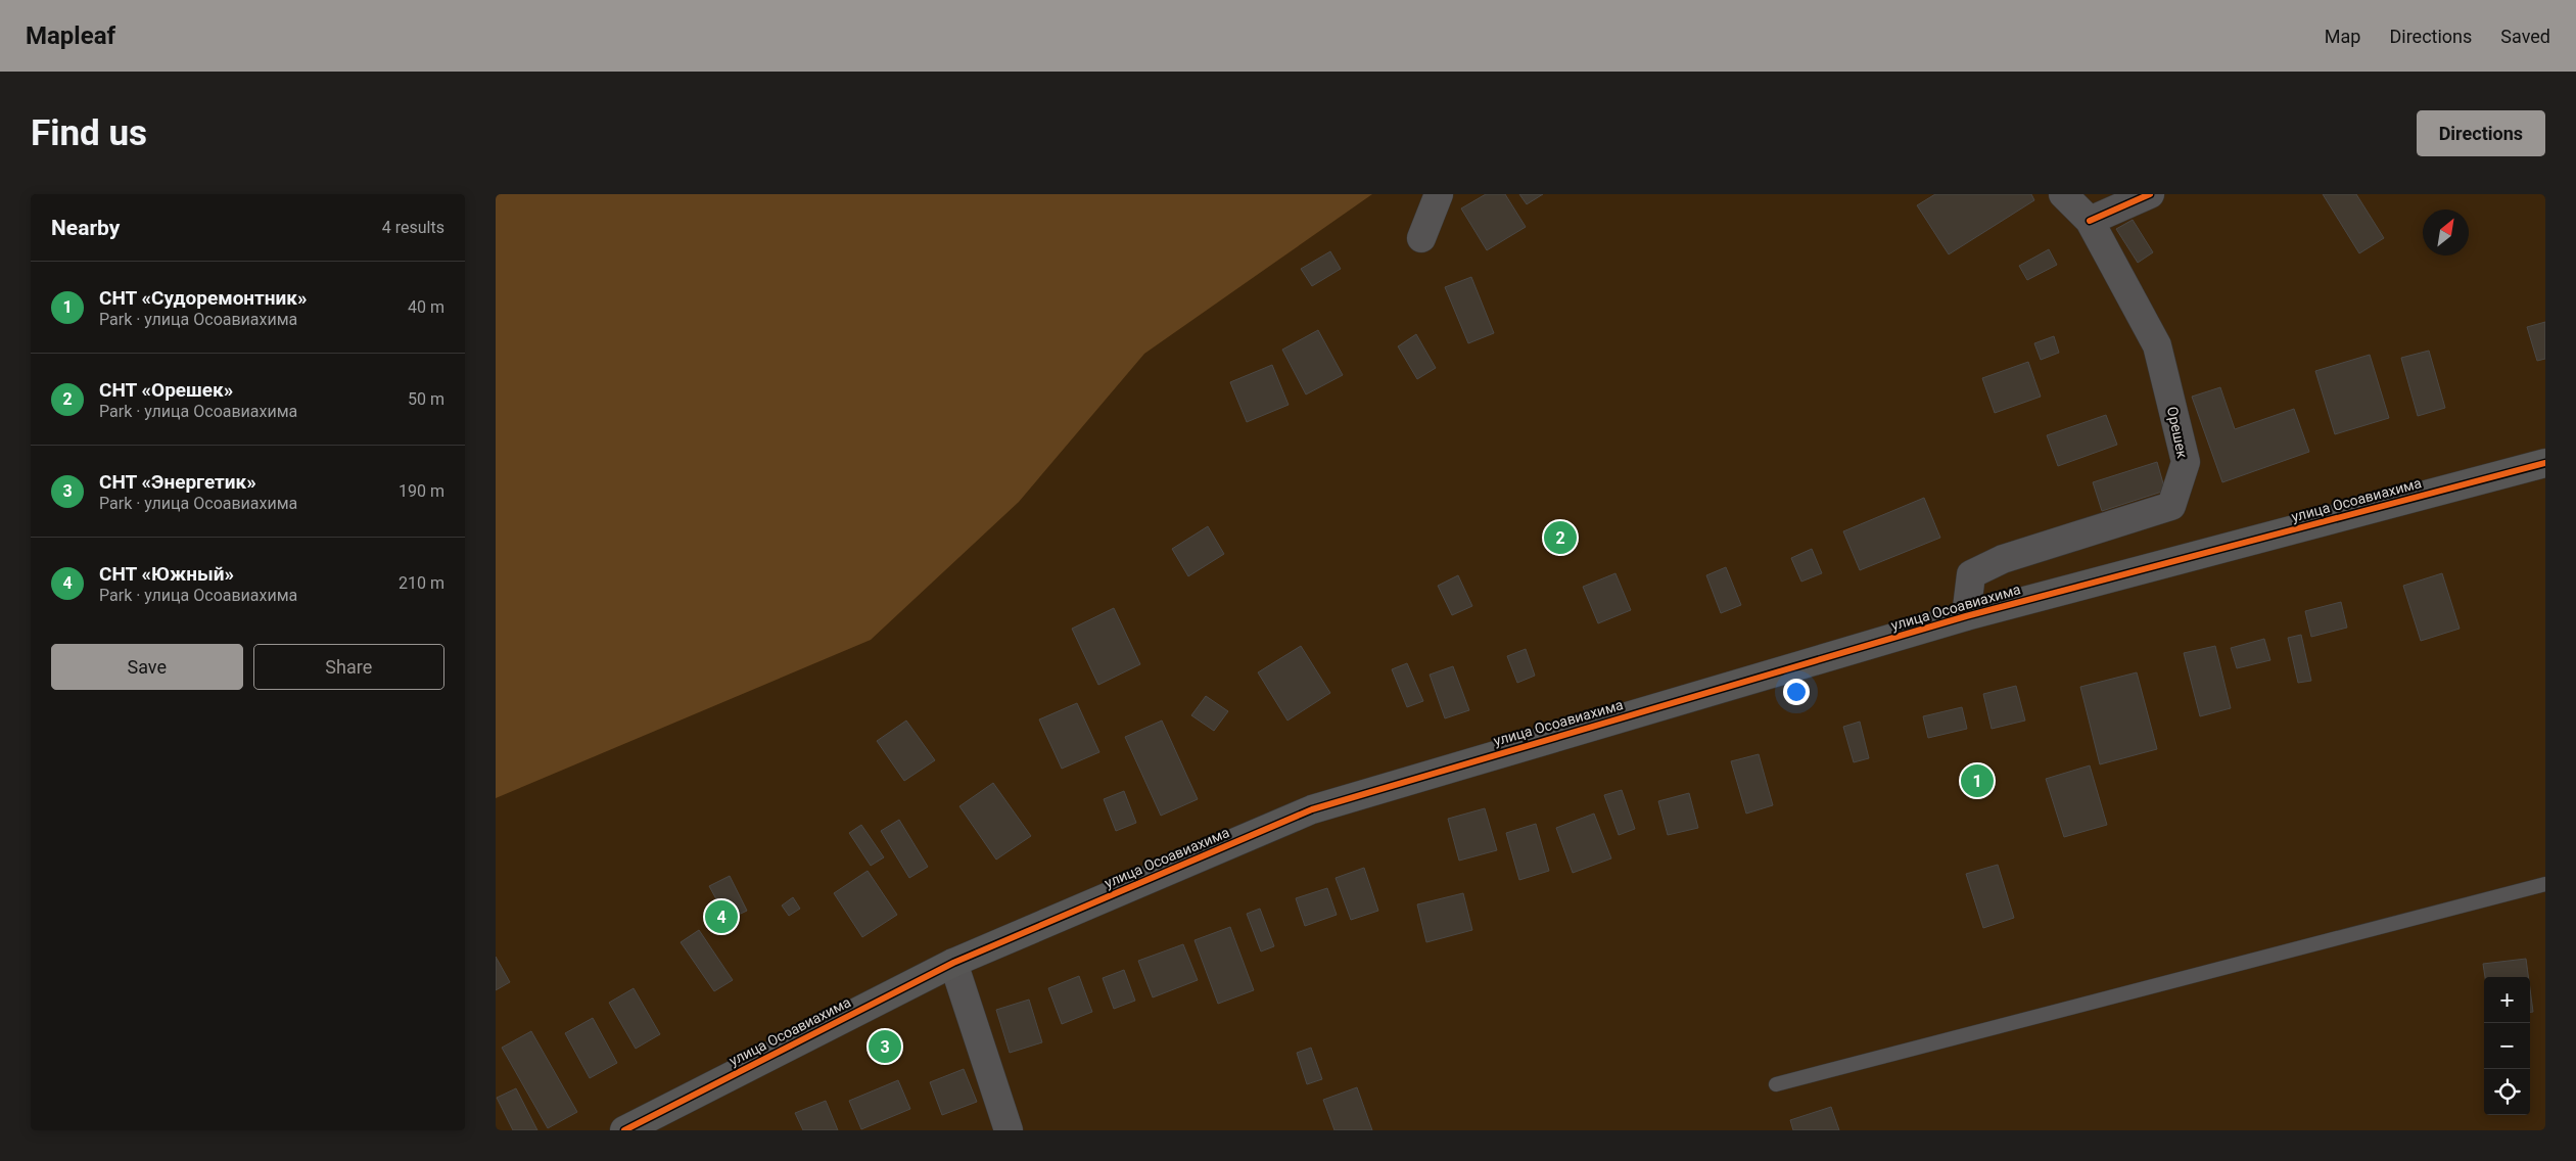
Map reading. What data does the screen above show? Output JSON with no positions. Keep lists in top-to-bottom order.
{
  "streets": {
    "street": ["Орешек", "улица Осоавиахима"]
  },
  "crossings": [
    ["Орешек", "улица Осоавиахима"]
  ],
  "north": "top right",
  "page": {
    "header": "Mapleaf",
    "nav": ["Map", "Directions", "Saved"],
    "buttons": [
      "Directions",
      ["Save", "Share"]
    ],
    "title": "Find us",
    "heading": ["Nearby", "4 results"],
    "list": [
      {
        "mark": "1",
        "name": "СНТ «Судоремонтник»",
        "note": "Park · улица Осоавиахима",
        "value": "40 m"
      },
      {
        "mark": "2",
        "name": "СНТ «Орешек»",
        "note": "Park · улица Осоавиахима",
        "value": "50 m"
      },
      {
        "mark": "3",
        "name": "СНТ «Энергетик»",
        "note": "Park · улица Осоавиахима",
        "value": "190 m"
      },
      {
        "mark": "4",
        "name": "СНТ «Южный»",
        "note": "Park · улица Осоавиахима",
        "value": "210 m"
      }
    ],
    "pins": [
      "2",
      "1",
      "4",
      "3"
    ],
    "map_buttons": ["+", "−"]
  }
}
